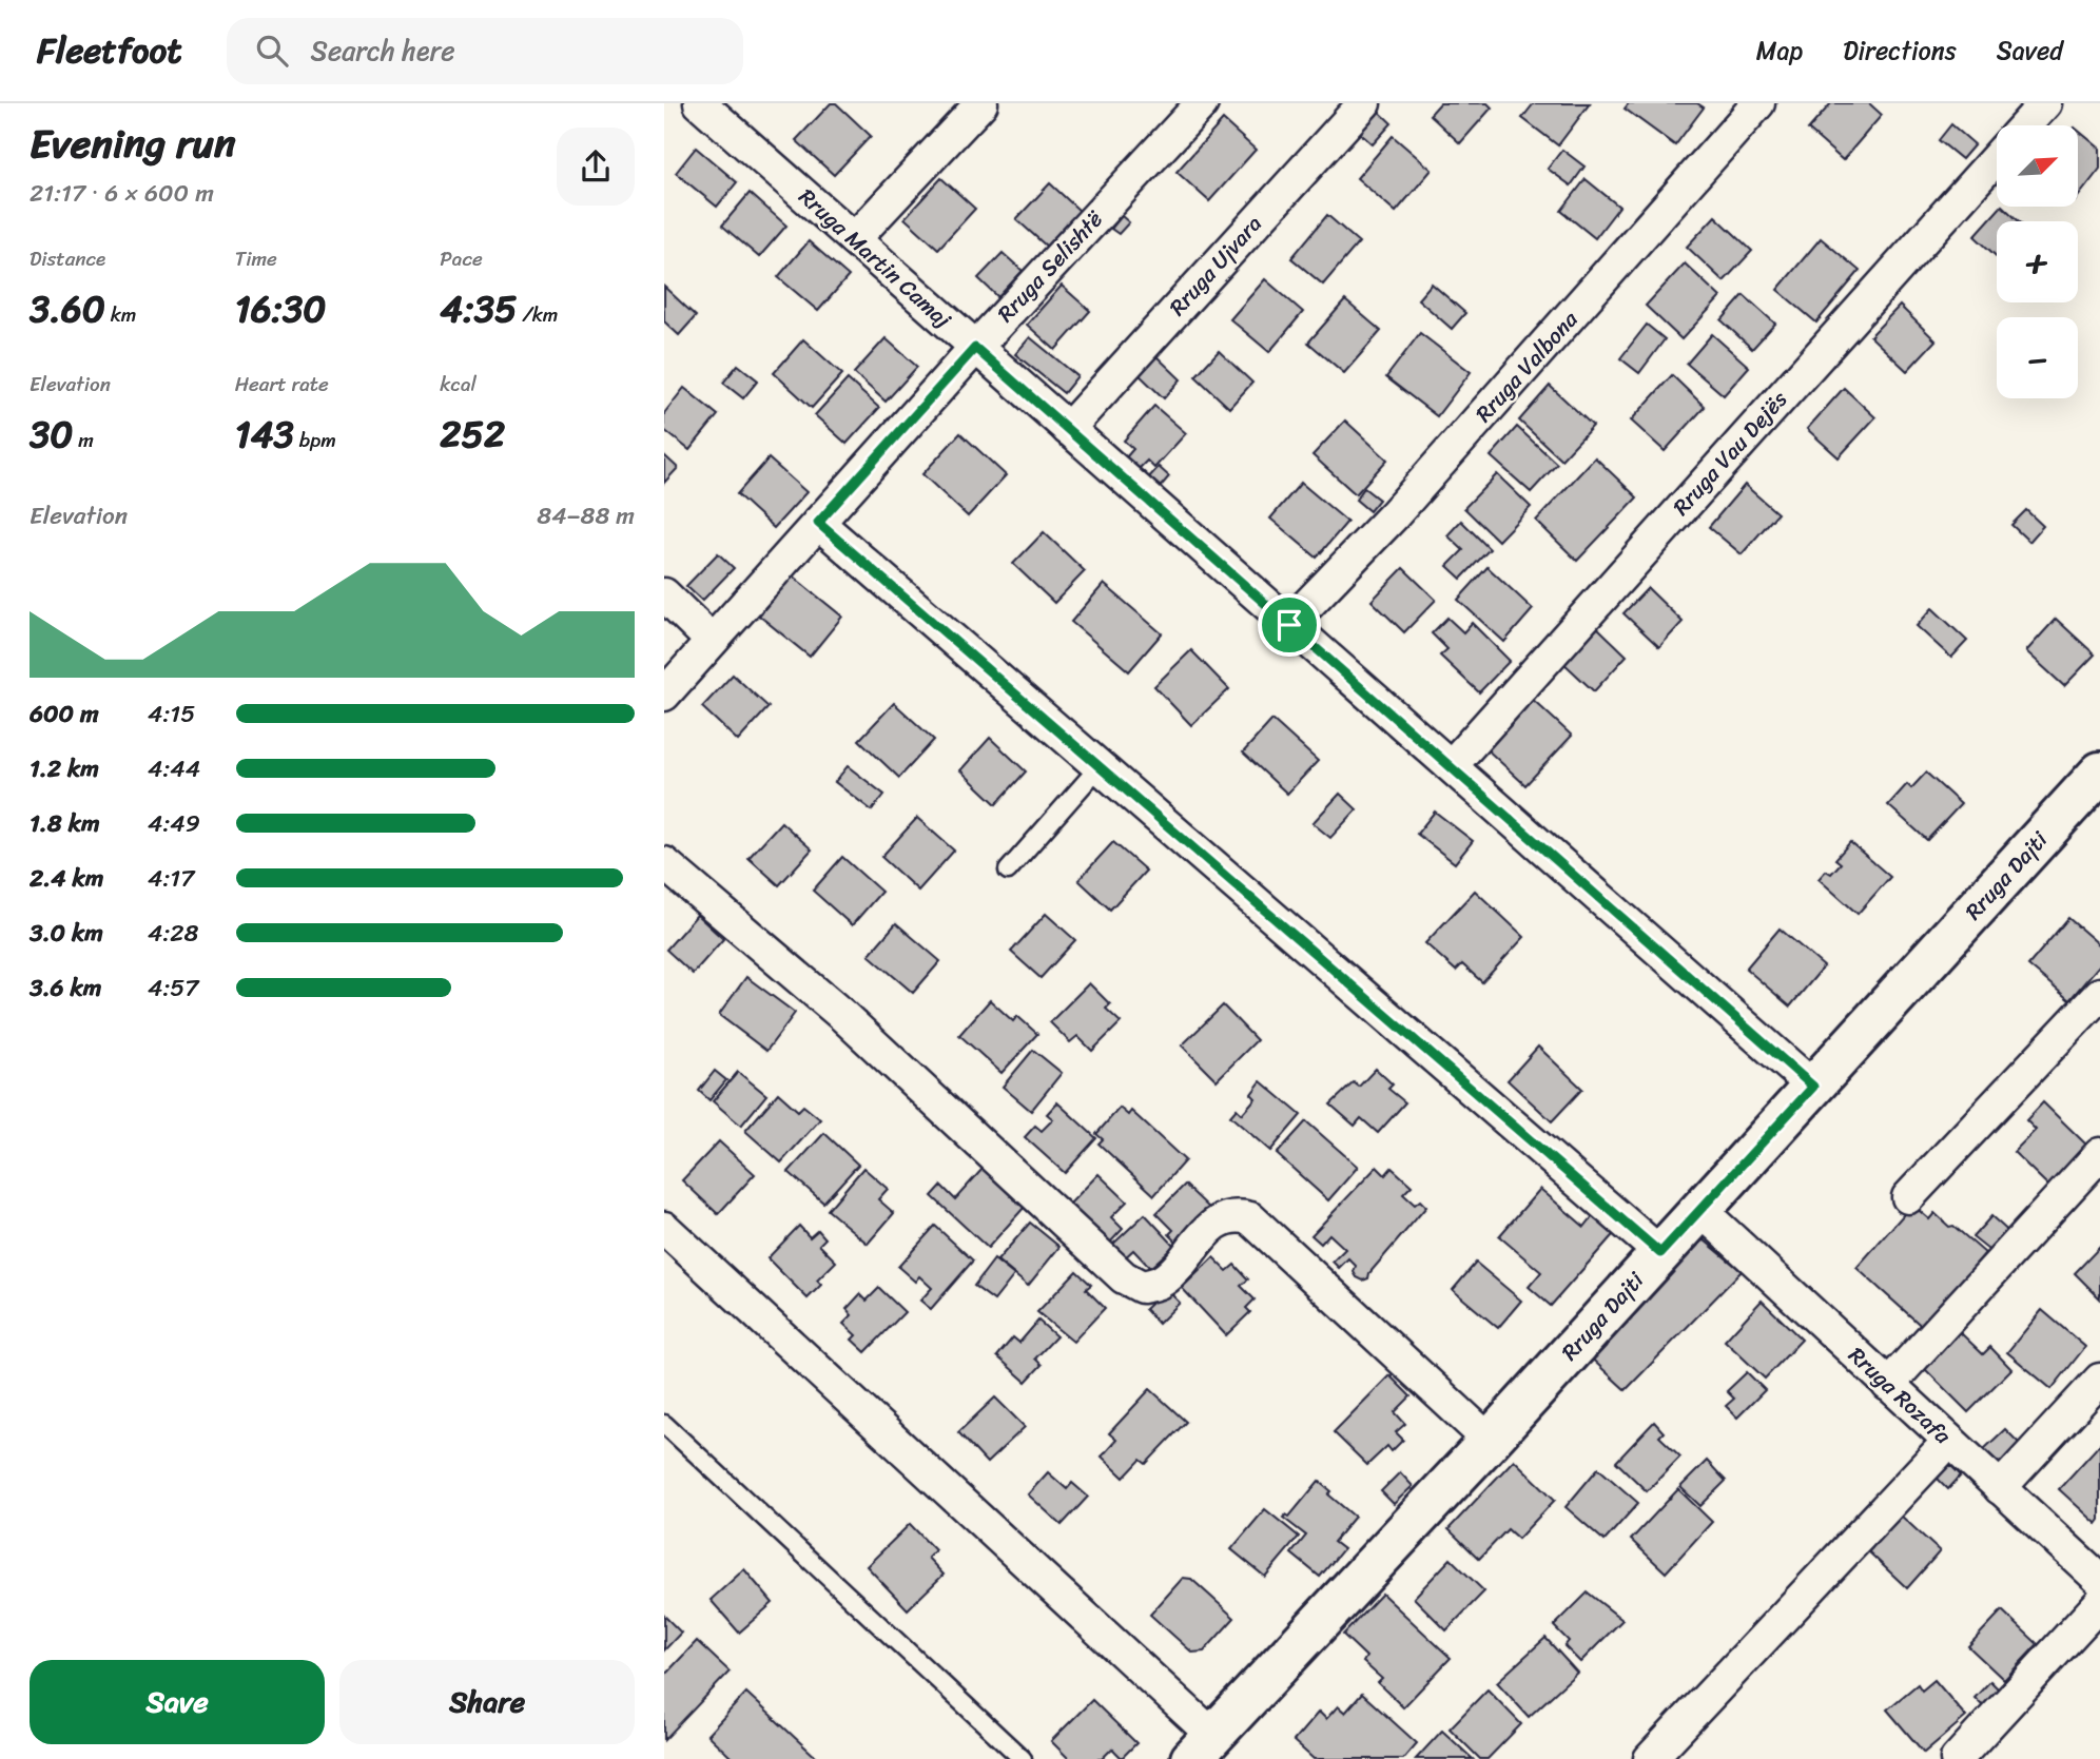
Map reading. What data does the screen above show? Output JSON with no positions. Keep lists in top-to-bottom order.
{
  "streets": {
    "street": [
      "Rruga Martin Camaj",
      "Rruga Ujvara",
      "Rruga Selishtë",
      "Rruga Valbona",
      "Rruga Vau Dejës",
      "Rruga Dajti",
      "Rruga Rozafa"
    ]
  },
  "crossings": [
    ["Rruga Martin Camaj", "Rruga Ujvara"],
    ["Rruga Martin Camaj", "Rruga Selishtë"],
    ["Rruga Martin Camaj", "Rruga Valbona"],
    ["Rruga Martin Camaj", "Rruga Vau Dejës"],
    ["Rruga Martin Camaj", "Rruga Dajti"],
    ["Rruga Dajti", "Rruga Rozafa"]
  ],
  "north": "top right",
  "page": {
    "header": "Fleetfoot",
    "search": "Search here",
    "nav": ["Map", "Directions", "Saved"],
    "heading": ["Evening run", "21:17 · 6 × 600 m"],
    "map_buttons": ["+", "−"],
    "stats": [
      ["Distance", "3.60 km"],
      ["Time", "16:30"],
      ["Pace", "4:35 /km"],
      ["Elevation", "30 m"],
      ["Heart rate", "143 bpm"],
      ["kcal", "252"]
    ],
    "chart": ["Elevation", "84–88 m"],
    "list": [
      {
        "name": "600 m",
        "note": "4:15"
      },
      {
        "name": "1.2 km",
        "note": "4:44"
      },
      {
        "name": "1.8 km",
        "note": "4:49"
      },
      {
        "name": "2.4 km",
        "note": "4:17"
      },
      {
        "name": "3.0 km",
        "note": "4:28"
      },
      {
        "name": "3.6 km",
        "note": "4:57"
      }
    ],
    "buttons": ["Save", "Share"]
  }
}
